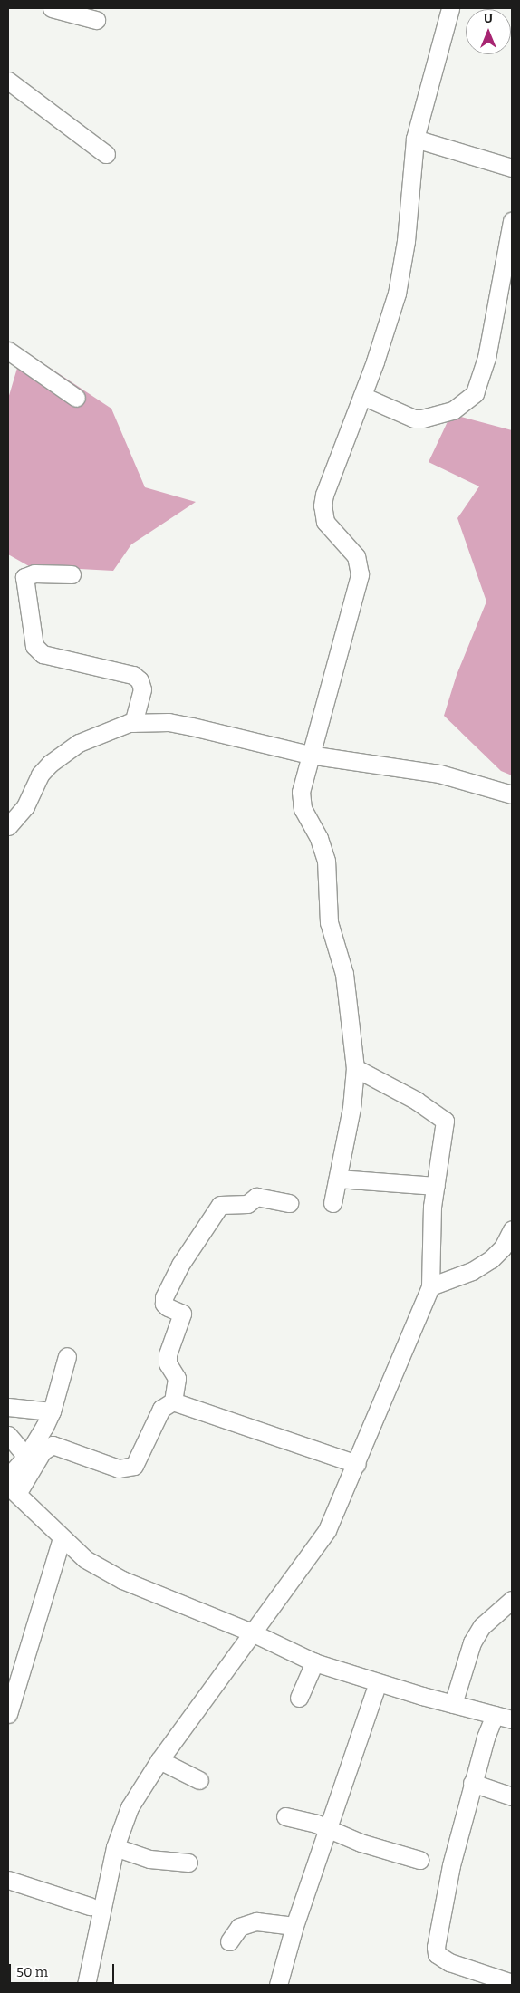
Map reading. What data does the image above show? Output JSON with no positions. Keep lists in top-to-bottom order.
{
  "scale_bar": "50 m",
  "north": "top"
}
